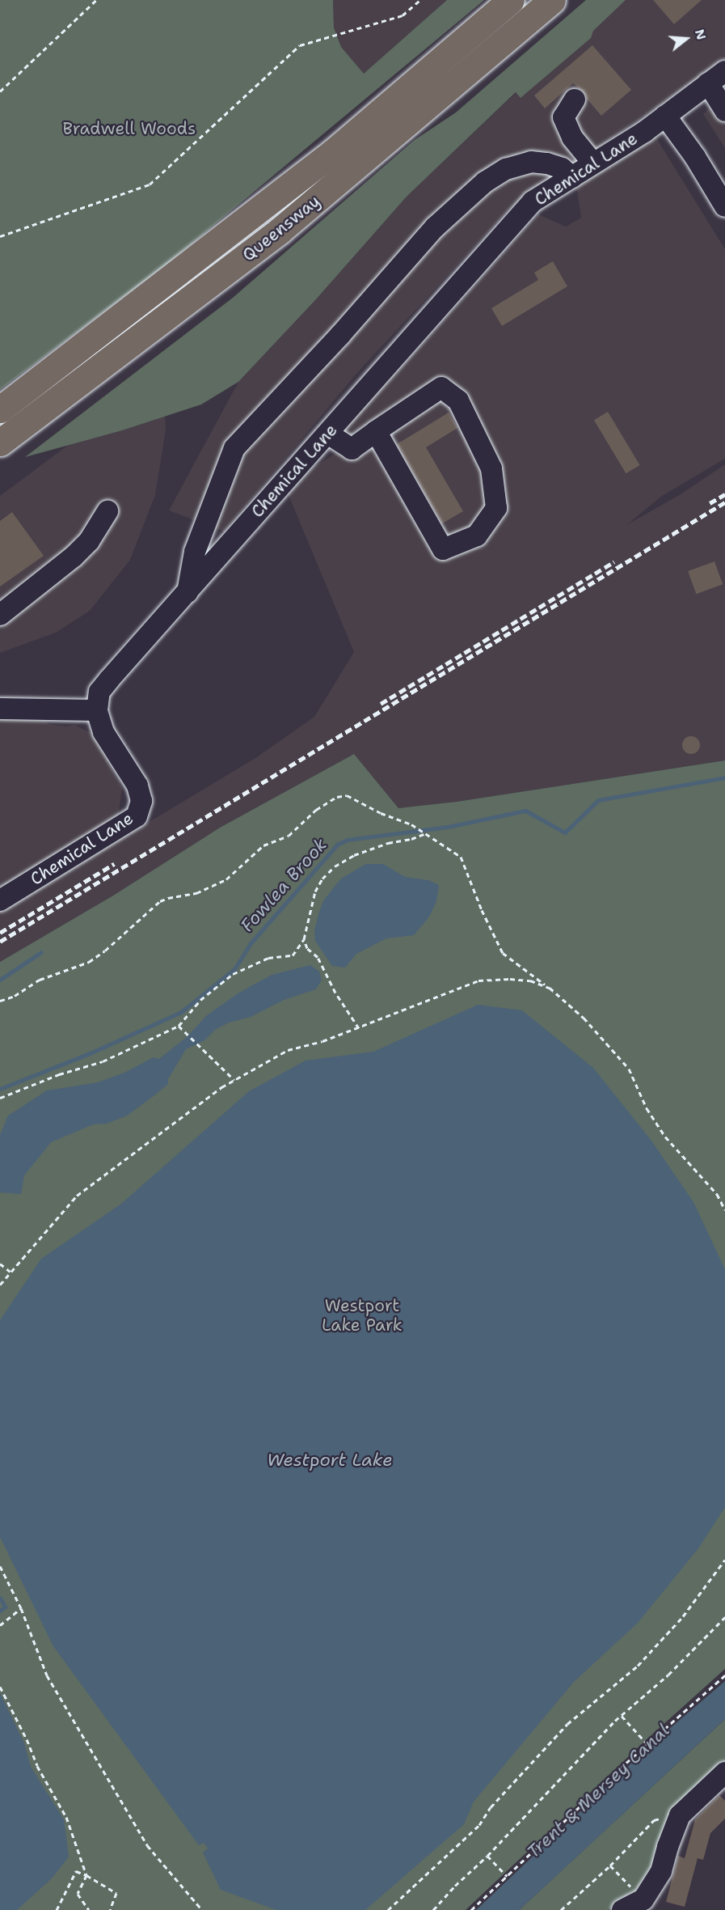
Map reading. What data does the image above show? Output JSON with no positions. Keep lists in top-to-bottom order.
{
  "streets": {
    "highway": ["Queensway"],
    "street": ["Chemical Lane"]
  },
  "water": ["Fowlea Brook", "Westport Lake", "Trent & Mersey Canal"],
  "parks": ["Bradwell Woods", "Westport Lake Park"],
  "north": "right"
}
